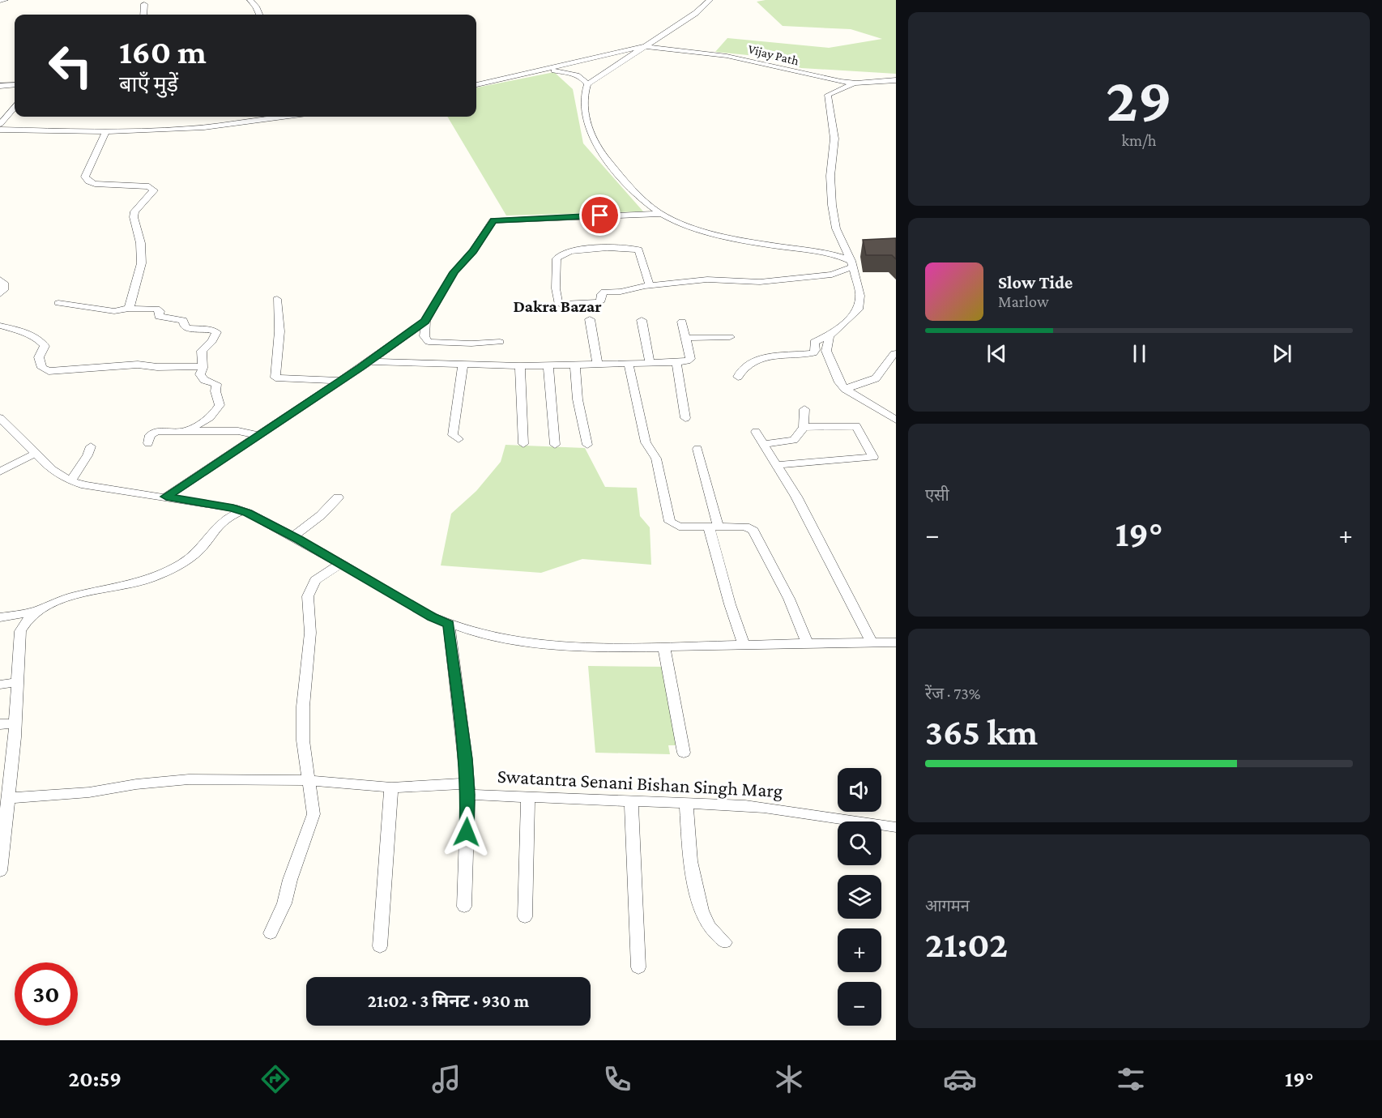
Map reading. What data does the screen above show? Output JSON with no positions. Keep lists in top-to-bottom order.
{
  "streets": {
    "street": ["Vijay Path", "Swatantra Senani Bishan Singh Marg"]
  },
  "districts": ["Dakra Bazar"],
  "page": {
    "tile": [
      ["29", "km/h"],
      "एसी",
      ["रेंज · 73%", "365 km"],
      ["आगमन", "21:02"]
    ],
    "turn": ["160 m", "बाएँ मुड़ें"],
    "song": ["Slow Tide", "Marlow"],
    "heat": ["−", "19°", "+"],
    "map_buttons": ["+", "−"],
    "limit": "30",
    "trip": "21:02 · 3 मिनट · 930 m",
    "tabs": ["20:59", "19°"]
  }
}
